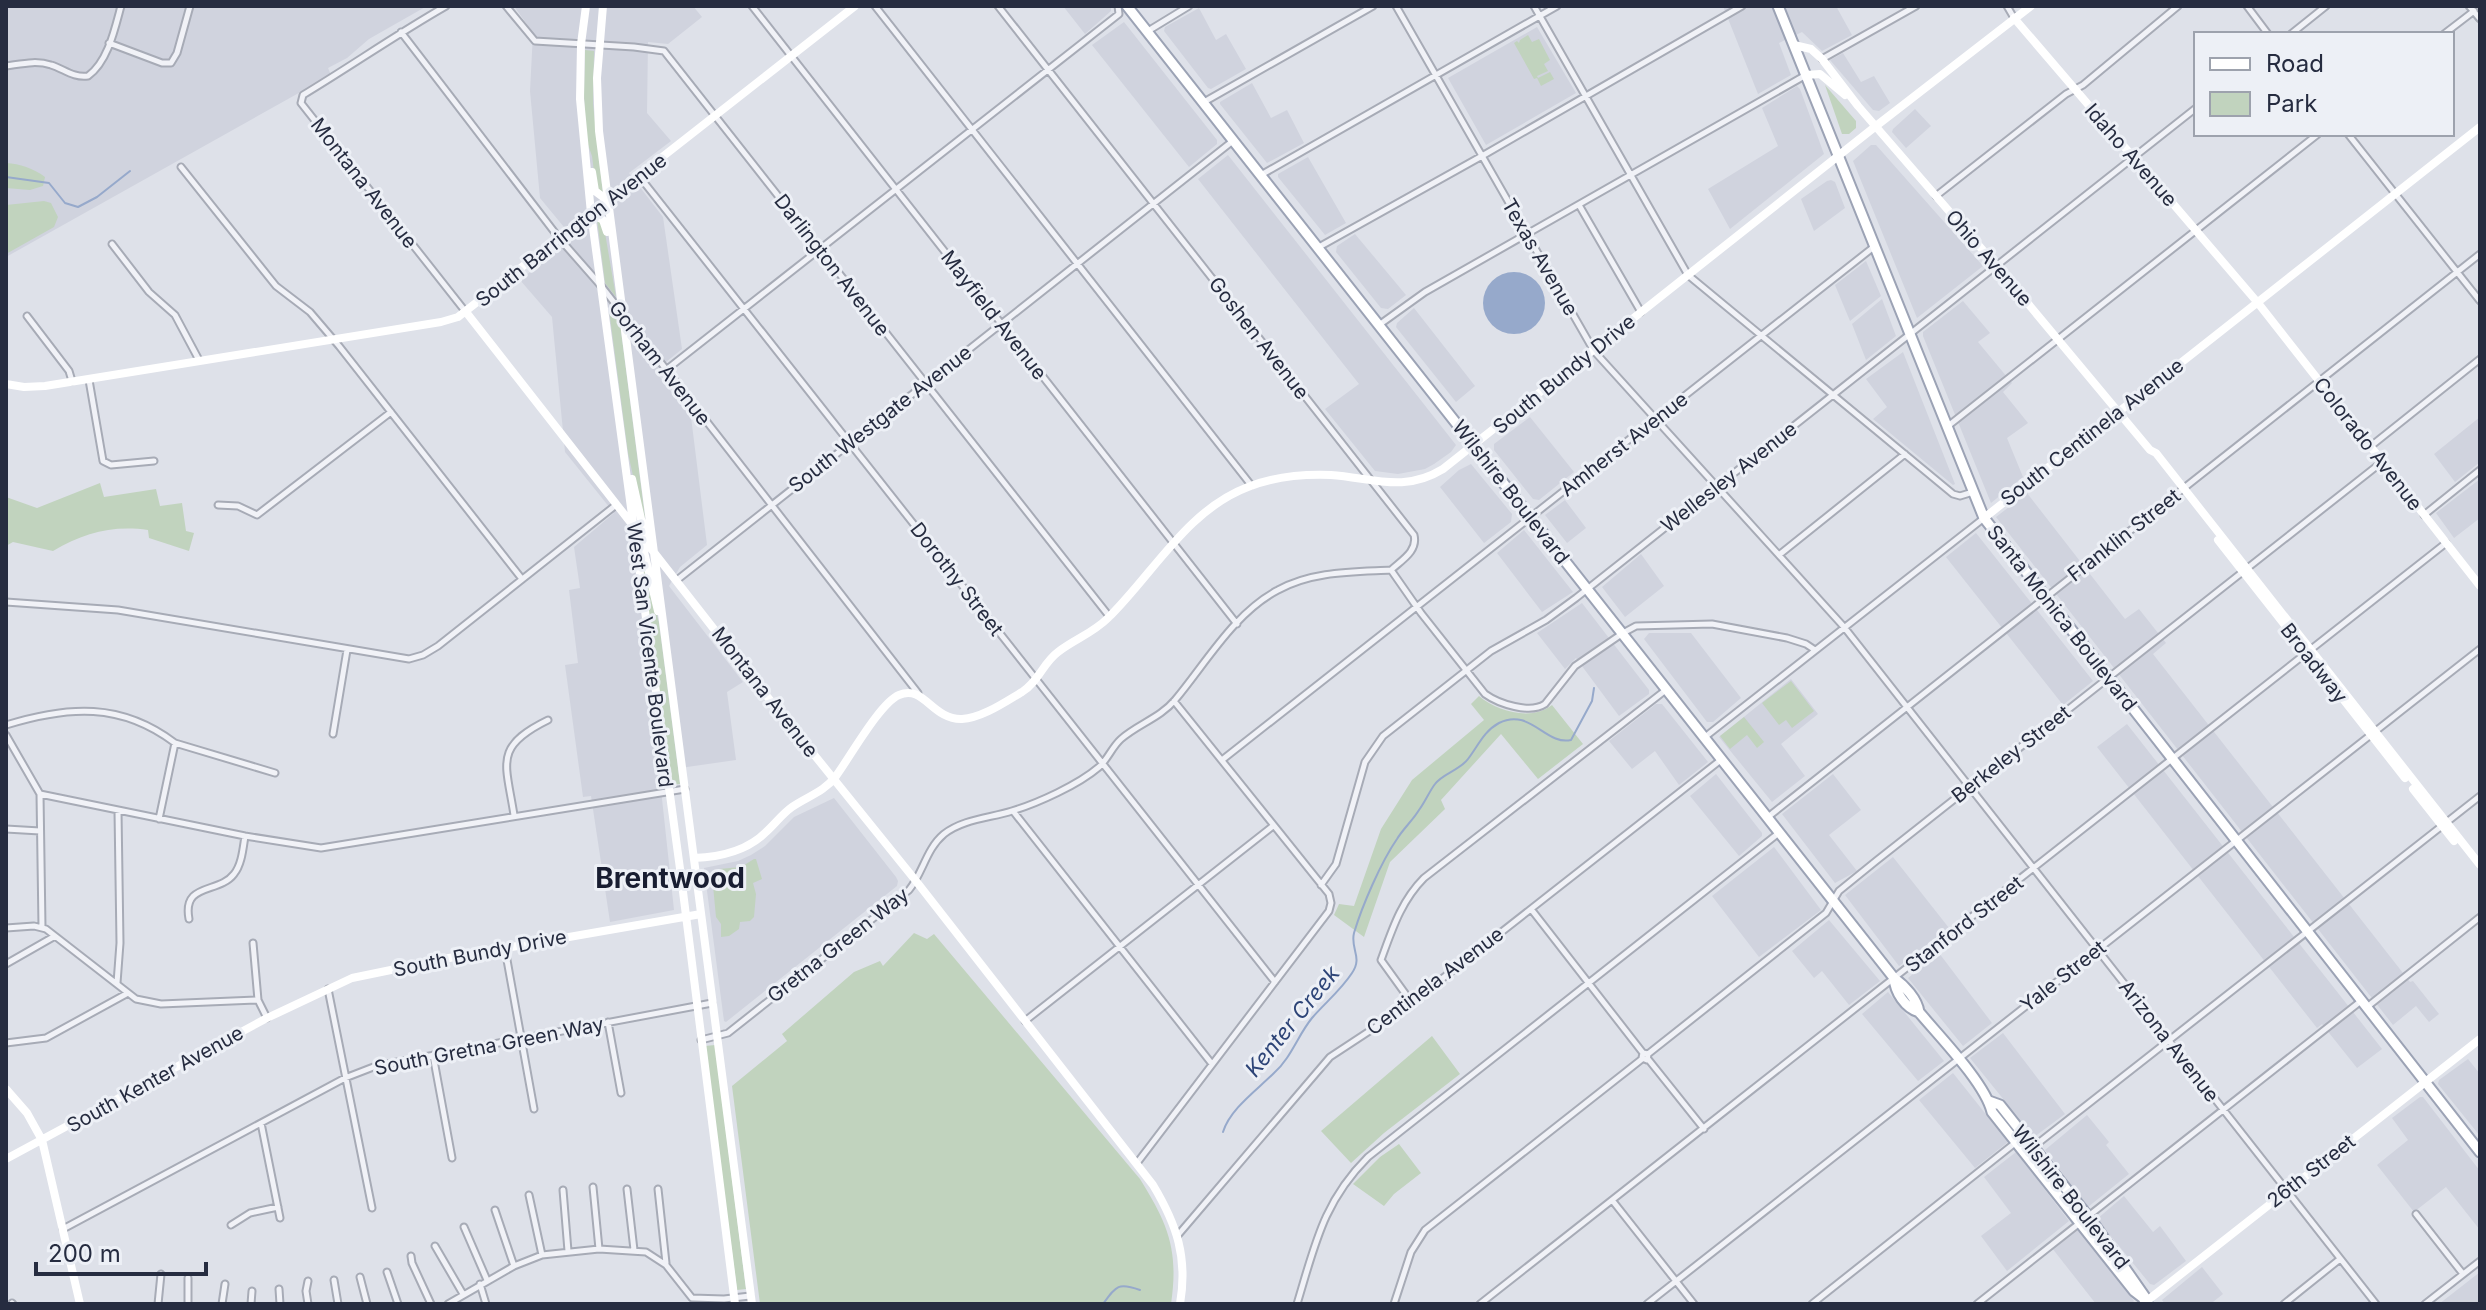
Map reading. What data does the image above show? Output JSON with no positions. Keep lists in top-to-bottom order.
{
  "streets": {
    "main road": ["Wilshire Boulevard", "Santa Monica Boulevard"],
    "street": [
      "Idaho Avenue",
      "Montana Avenue",
      "South Barrington Avenue",
      "Texas Avenue",
      "Ohio Avenue",
      "Darlington Avenue",
      "Mayfield Avenue",
      "Goshen Avenue",
      "Gorham Avenue",
      "South Bundy Drive",
      "South Westgate Avenue",
      "South Centinela Avenue",
      "Amherst Avenue",
      "Colorado Avenue",
      "Wellesley Avenue",
      "Franklin Street",
      "Dorothy Street",
      "West San Vicente Boulevard",
      "Broadway",
      "Berkeley Street",
      "Stanford Street",
      "Gretna Green Way",
      "Yale Street",
      "Centinela Avenue",
      "Arizona Avenue",
      "South Gretna Green Way",
      "South Kenter Avenue",
      "26th Street"
    ]
  },
  "crossings": [
    ["Idaho Avenue", "South Bundy Drive"],
    ["Idaho Avenue", "South Centinela Avenue"],
    ["Idaho Avenue", "Colorado Avenue"],
    ["Idaho Avenue", "Wellesley Avenue"],
    ["Montana Avenue", "South Barrington Avenue"],
    ["Montana Avenue", "Gorham Avenue"],
    ["Montana Avenue", "South Westgate Avenue"],
    ["Montana Avenue", "West San Vicente Boulevard"],
    ["Montana Avenue", "Gretna Green Way"],
    ["Montana Avenue", "Centinela Avenue"],
    ["South Barrington Avenue", "Darlington Avenue"],
    ["South Barrington Avenue", "Mayfield Avenue"],
    ["South Barrington Avenue", "Gorham Avenue"],
    ["South Barrington Avenue", "Dorothy Street"],
    ["South Barrington Avenue", "West San Vicente Boulevard"],
    ["Texas Avenue", "South Bundy Drive"],
    ["Texas Avenue", "South Centinela Avenue"],
    ["Texas Avenue", "Amherst Avenue"],
    ["Texas Avenue", "Wellesley Avenue"],
    ["Texas Avenue", "Arizona Avenue"],
    ["Ohio Avenue", "South Bundy Drive"],
    ["Ohio Avenue", "South Centinela Avenue"],
    ["Ohio Avenue", "Wellesley Avenue"],
    ["Ohio Avenue", "Santa Monica Boulevard"],
    ["Ohio Avenue", "Broadway"],
    ["Darlington Avenue", "South Bundy Drive"],
    ["Darlington Avenue", "South Westgate Avenue"],
    ["Darlington Avenue", "West San Vicente Boulevard"],
    ["Mayfield Avenue", "South Bundy Drive"],
    ["Mayfield Avenue", "South Westgate Avenue"],
    ["Mayfield Avenue", "Gretna Green Way"],
    ["Goshen Avenue", "South Bundy Drive"],
    ["Goshen Avenue", "South Westgate Avenue"],
    ["Goshen Avenue", "Gretna Green Way"],
    ["Gorham Avenue", "South Bundy Drive"],
    ["Gorham Avenue", "South Westgate Avenue"],
    ["Gorham Avenue", "West San Vicente Boulevard"],
    ["South Bundy Drive", "Wilshire Boulevard"],
    ["South Bundy Drive", "Dorothy Street"],
    ["South Bundy Drive", "Santa Monica Boulevard"],
    ["South Bundy Drive", "West San Vicente Boulevard"],
    ["South Bundy Drive", "South Kenter Avenue"],
    ["South Westgate Avenue", "Wilshire Boulevard"],
    ["South Westgate Avenue", "Dorothy Street"],
    ["South Centinela Avenue", "Colorado Avenue"],
    ["South Centinela Avenue", "Wilshire Boulevard"],
    ["South Centinela Avenue", "Santa Monica Boulevard"],
    ["South Centinela Avenue", "Broadway"],
    ["South Centinela Avenue", "Arizona Avenue"],
    ["Amherst Avenue", "Wilshire Boulevard"],
    ["Amherst Avenue", "Santa Monica Boulevard"],
    ["Colorado Avenue", "Franklin Street"],
    ["Colorado Avenue", "Berkeley Street"],
    ["Colorado Avenue", "Stanford Street"],
    ["Wellesley Avenue", "Wilshire Boulevard"],
    ["Wellesley Avenue", "Santa Monica Boulevard"],
    ["Wilshire Boulevard", "Franklin Street"],
    ["Wilshire Boulevard", "Berkeley Street"],
    ["Wilshire Boulevard", "Stanford Street"],
    ["Wilshire Boulevard", "Yale Street"],
    ["Wilshire Boulevard", "Centinela Avenue"],
    ["Wilshire Boulevard", "26th Street"],
    ["Franklin Street", "Santa Monica Boulevard"],
    ["Franklin Street", "Broadway"],
    ["Franklin Street", "Arizona Avenue"],
    ["Dorothy Street", "Gretna Green Way"],
    ["Santa Monica Boulevard", "Berkeley Street"],
    ["Santa Monica Boulevard", "Stanford Street"],
    ["Santa Monica Boulevard", "Yale Street"],
    ["Santa Monica Boulevard", "26th Street"],
    ["West San Vicente Boulevard", "Gretna Green Way"],
    ["West San Vicente Boulevard", "South Gretna Green Way"],
    ["Broadway", "Berkeley Street"],
    ["Broadway", "Stanford Street"],
    ["Broadway", "Yale Street"],
    ["Berkeley Street", "Arizona Avenue"],
    ["Stanford Street", "Arizona Avenue"],
    ["Yale Street", "Arizona Avenue"],
    ["Arizona Avenue", "26th Street"]
  ],
  "districts": ["Brentwood"],
  "water": ["Kenter Creek"],
  "legend": ["Road", "Park"],
  "scale_bar": "200 m"
}
